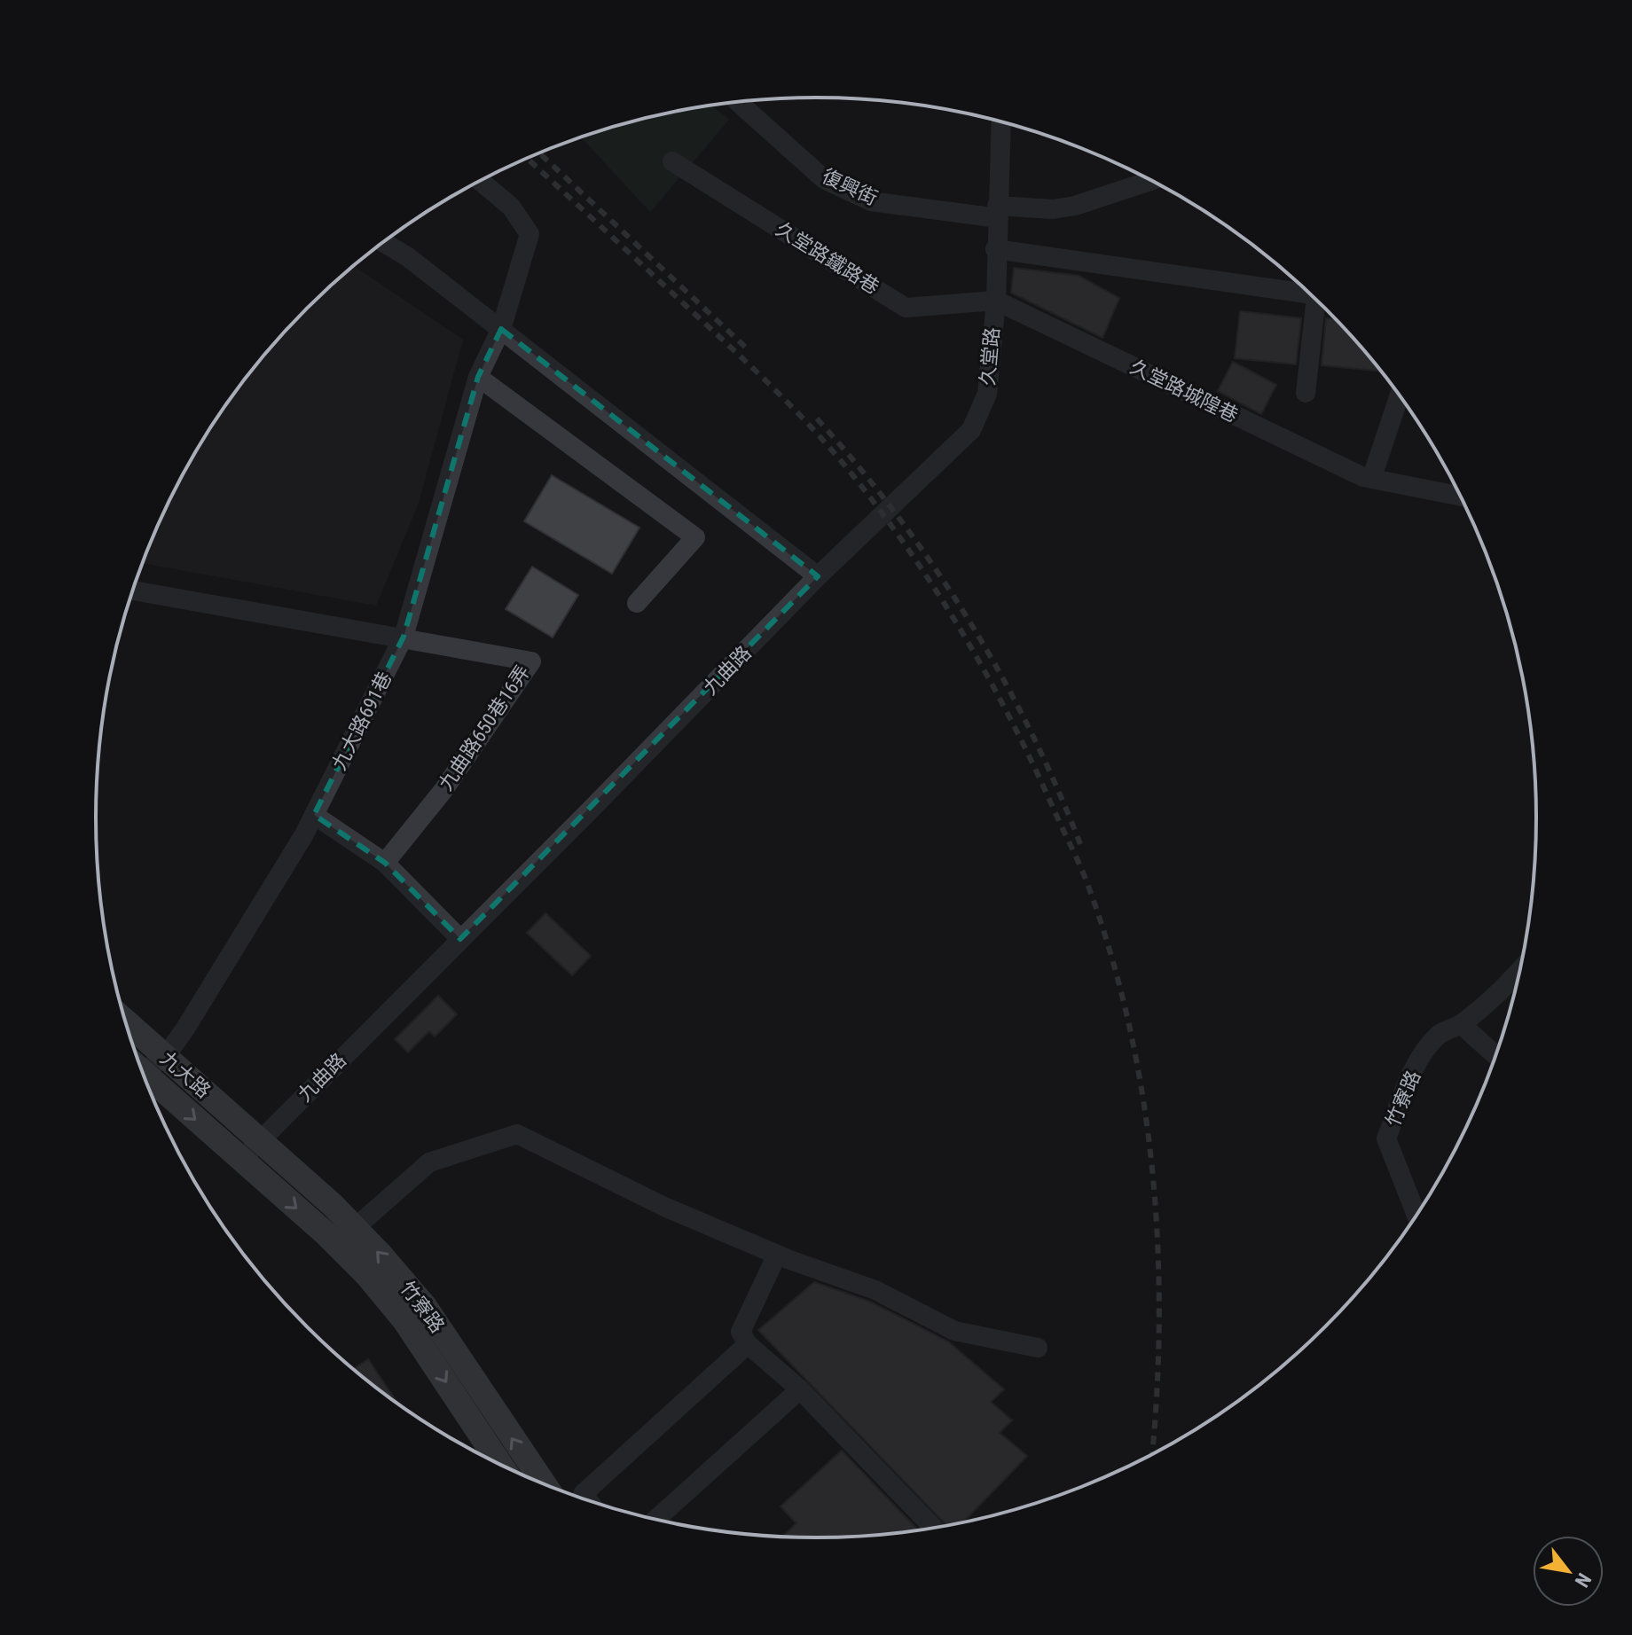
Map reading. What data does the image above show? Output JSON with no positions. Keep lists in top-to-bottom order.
{
  "streets": {
    "main road": ["九大路", "竹寮路"],
    "street": [
      "復興街",
      "久堂路鐵路巷",
      "久堂路",
      "久堂路城隍巷",
      "九曲路",
      "九大路691巷",
      "九曲路650巷16弄"
    ]
  },
  "crossings": [
    ["復興街", "久堂路"],
    ["久堂路鐵路巷", "久堂路"],
    ["久堂路鐵路巷", "久堂路城隍巷"],
    ["久堂路", "久堂路城隍巷"],
    ["久堂路", "九曲路"],
    ["九曲路", "九大路"],
    ["九曲路", "竹寮路"],
    ["九大路691巷", "九曲路650巷16弄"],
    ["九大路691巷", "九大路"],
    ["九大路", "竹寮路"]
  ],
  "north": "bottom right"
}
